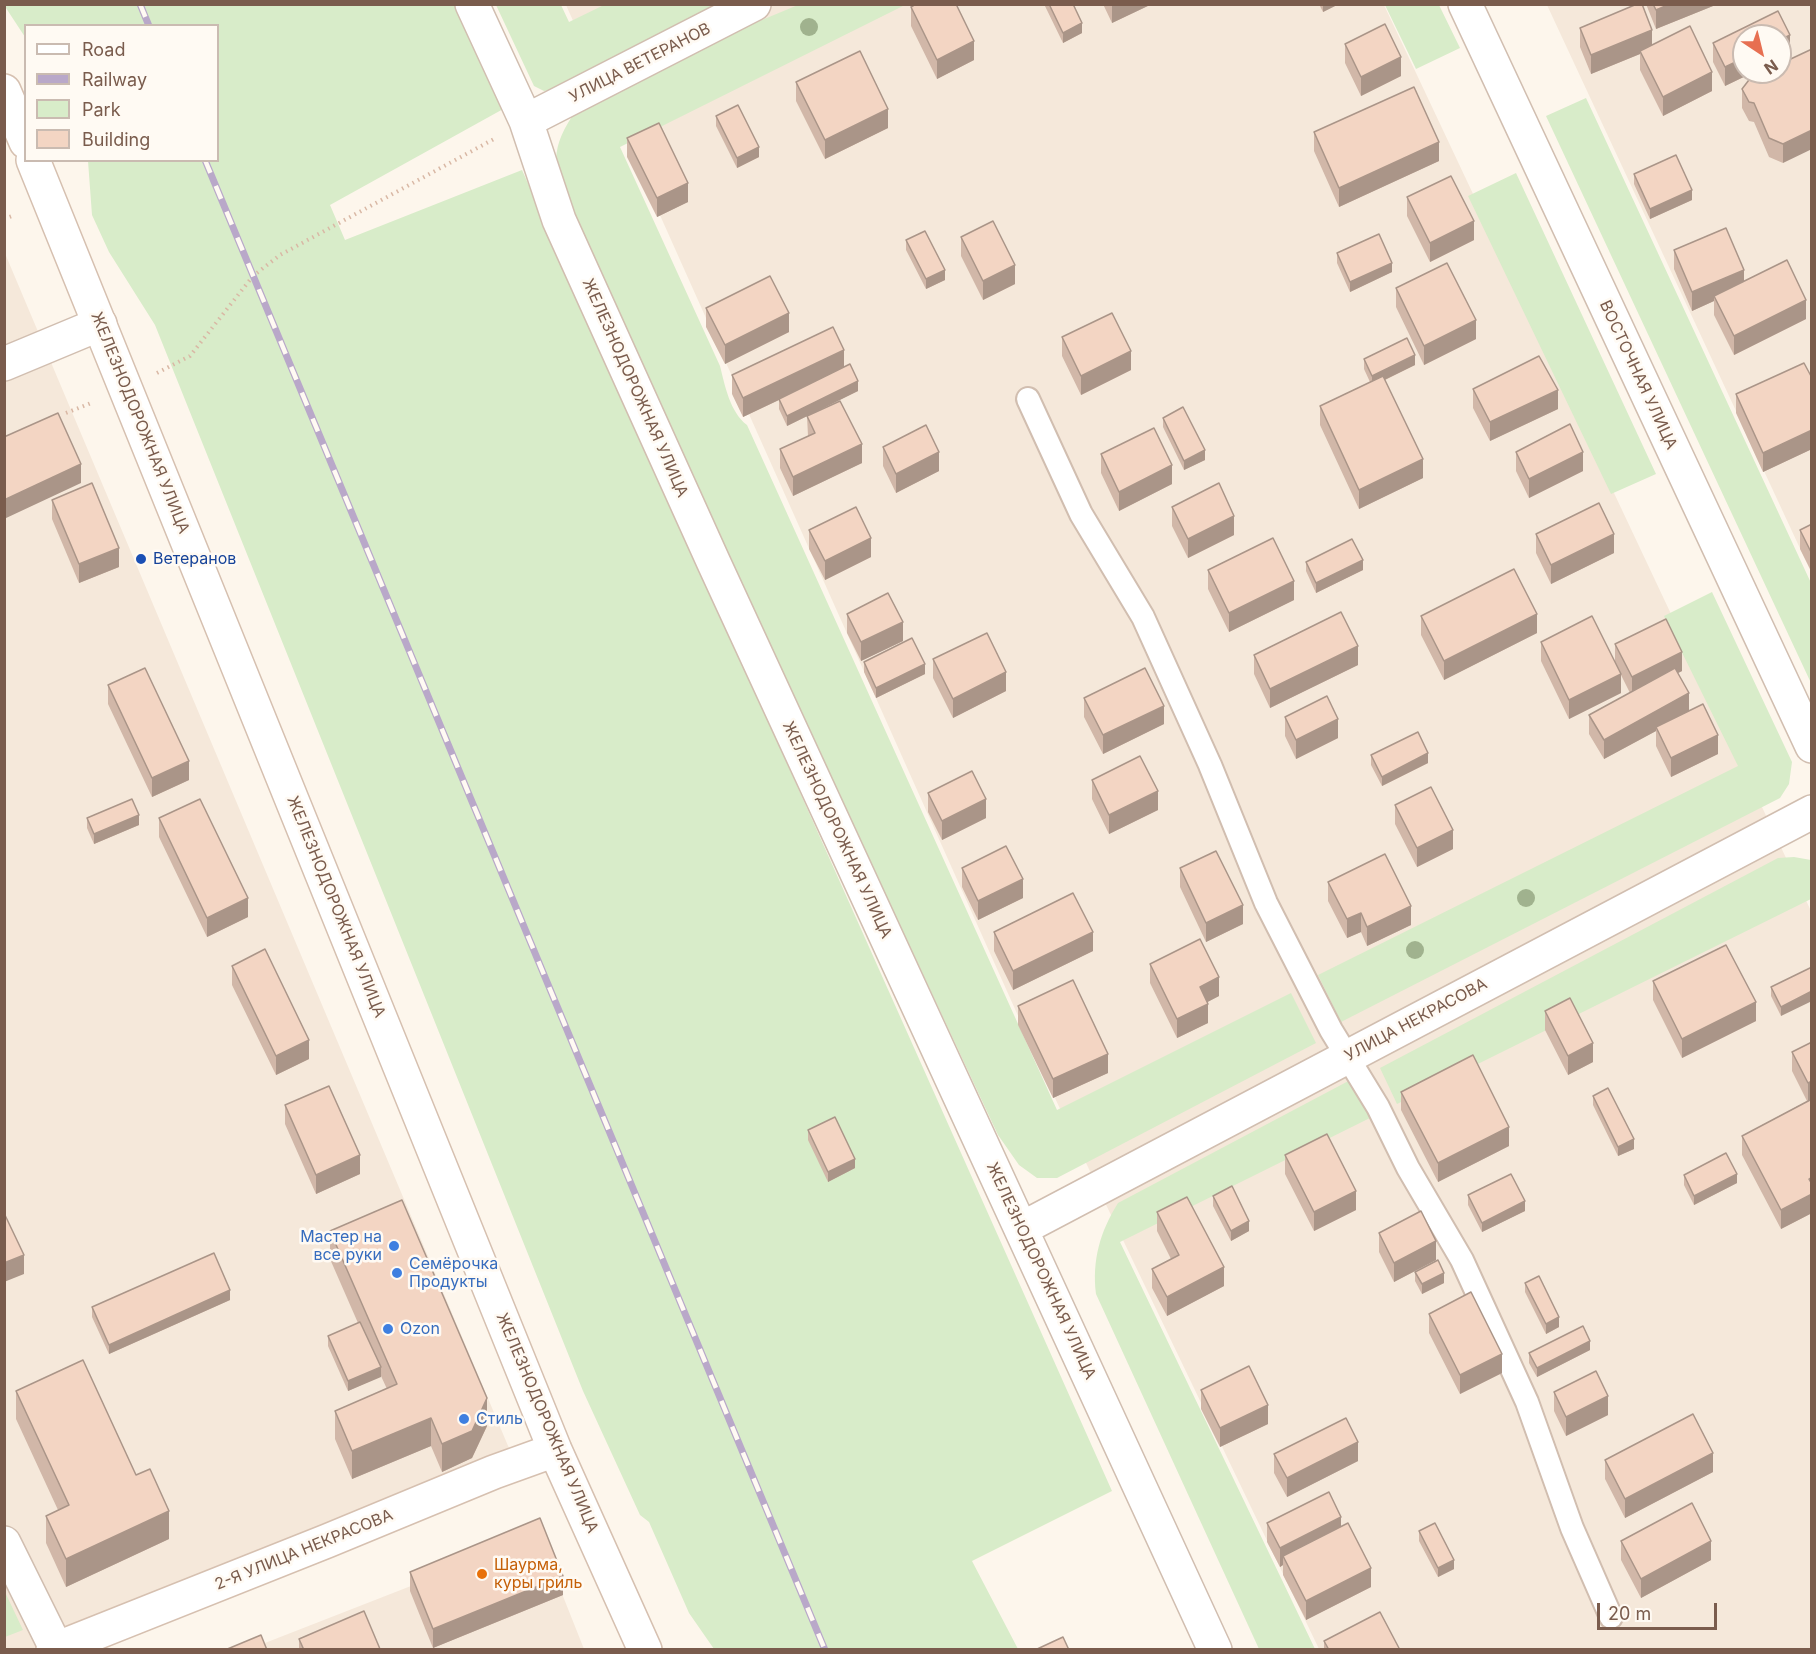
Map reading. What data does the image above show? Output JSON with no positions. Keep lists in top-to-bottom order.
{
  "streets": {
    "street": [
      "УЛИЦА ВЕТЕРАНОВ",
      "ВОСТОЧНАЯ УЛИЦА",
      "ЖЕЛЕЗНОДОРОЖНАЯ УЛИЦА",
      "УЛИЦА НЕКРАСОВА",
      "2-Я УЛИЦА НЕКРАСОВА"
    ]
  },
  "crossings": [
    ["УЛИЦА ВЕТЕРАНОВ", "ЖЕЛЕЗНОДОРОЖНАЯ УЛИЦА"],
    ["ЖЕЛЕЗНОДОРОЖНАЯ УЛИЦА", "УЛИЦА НЕКРАСОВА"],
    ["ЖЕЛЕЗНОДОРОЖНАЯ УЛИЦА", "2-Я УЛИЦА НЕКРАСОВА"]
  ],
  "places": [
    "Ветеранов",
    "Мастер на все руки",
    "Семёрочка Продукты",
    "Ozon",
    "Стиль",
    "Шаурма, куры гриль"
  ],
  "legend": [
    "Road",
    "Railway",
    "Park",
    "Building"
  ],
  "scale_bar": "20 m",
  "north": "bottom right"
}
